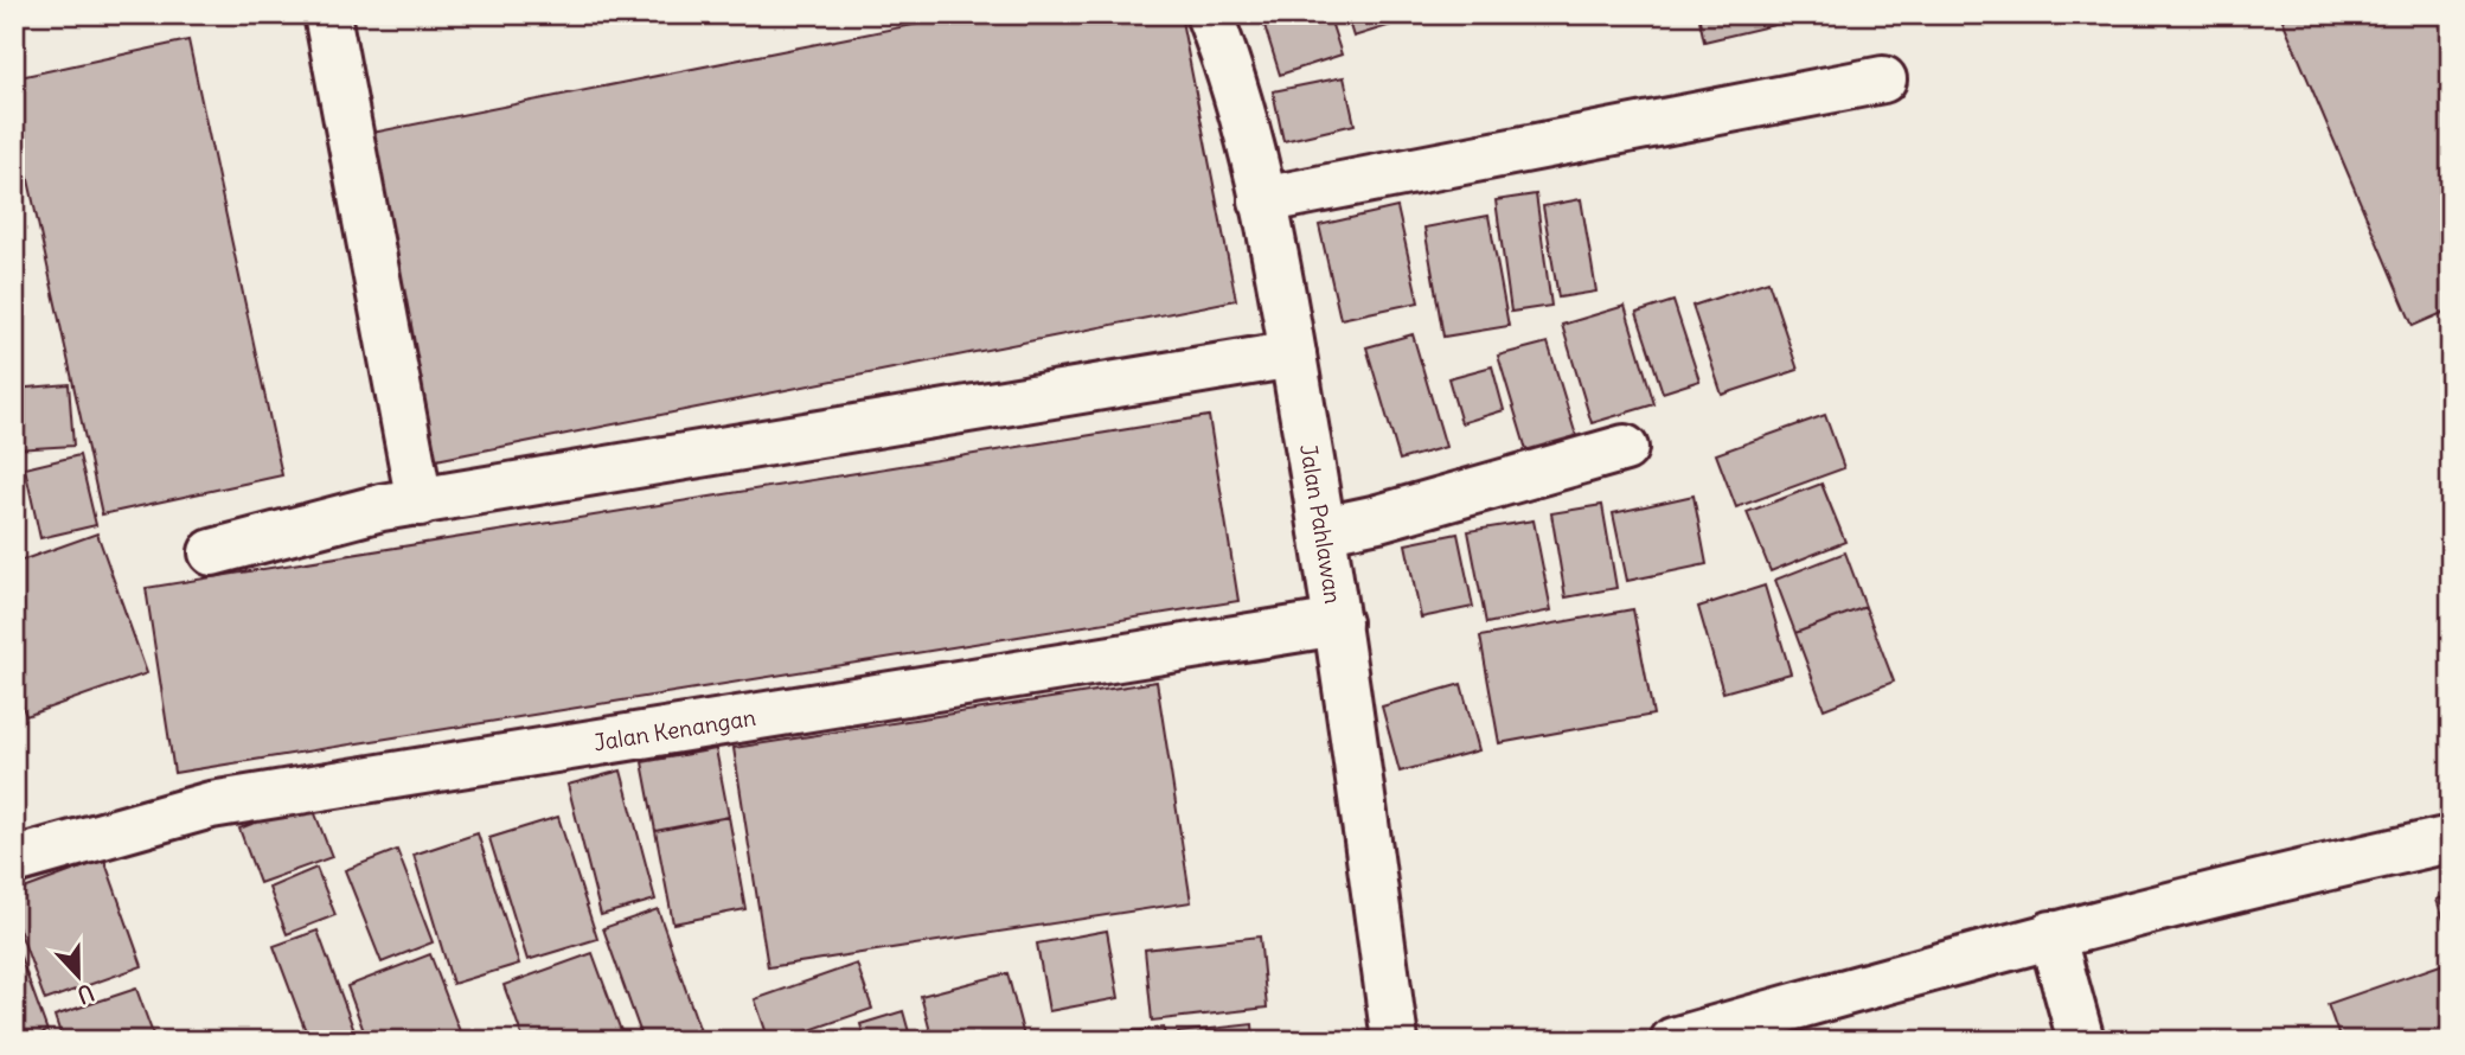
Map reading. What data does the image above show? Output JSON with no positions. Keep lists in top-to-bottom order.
{
  "streets": {
    "street": ["Jalan Pahlawan", "Jalan Kenangan"]
  },
  "crossings": [
    ["Jalan Pahlawan", "Jalan Kenangan"]
  ],
  "north": "bottom"
}
